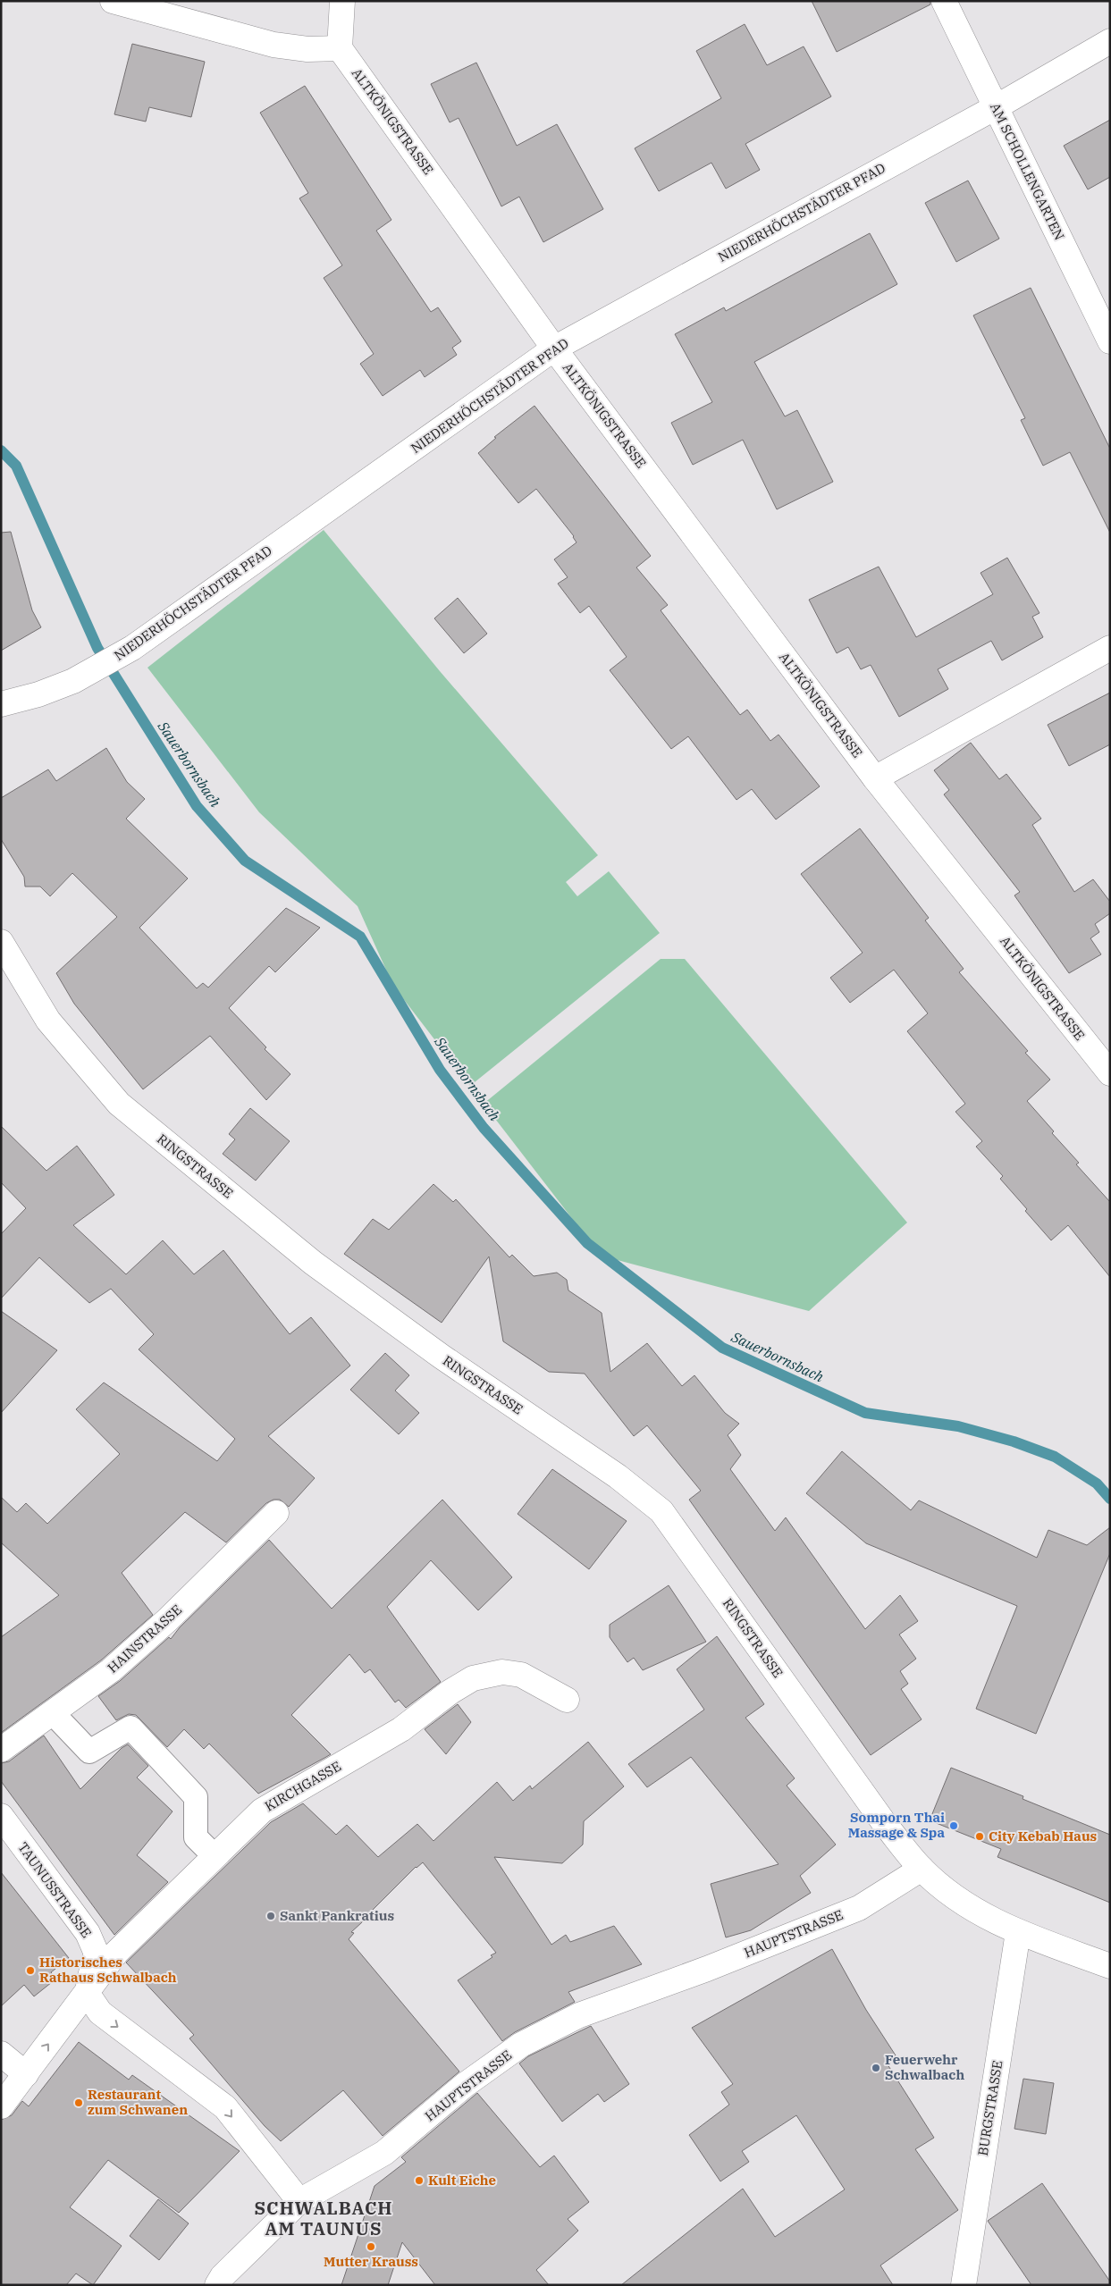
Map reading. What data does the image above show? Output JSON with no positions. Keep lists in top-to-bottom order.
{
  "streets": {
    "street": [
      "ALTKÖNIGSTRASSE",
      "AM SCHOLLENGARTEN",
      "NIEDERHÖCHSTÄDTER PFAD",
      "RINGSTRASSE",
      "HAINSTRASSE",
      "KIRCHGASSE",
      "TAUNUSSTRASSE",
      "HAUPTSTRASSE",
      "BURGSTRASSE"
    ]
  },
  "crossings": [
    ["ALTKÖNIGSTRASSE", "NIEDERHÖCHSTÄDTER PFAD"],
    ["AM SCHOLLENGARTEN", "NIEDERHÖCHSTÄDTER PFAD"],
    ["RINGSTRASSE", "HAUPTSTRASSE"],
    ["KIRCHGASSE", "TAUNUSSTRASSE"]
  ],
  "districts": ["SCHWALBACH AM TAUNUS"],
  "water": ["Sauerbornsbach"],
  "places": [
    "Somporn Thai Massage & Spa",
    "City Kebab Haus",
    "Sankt Pankratius",
    "Historisches Rathaus Schwalbach",
    "Feuerwehr Schwalbach",
    "Restaurant zum Schwanen",
    "Kult Eiche",
    "Mutter Krauss"
  ]
}
